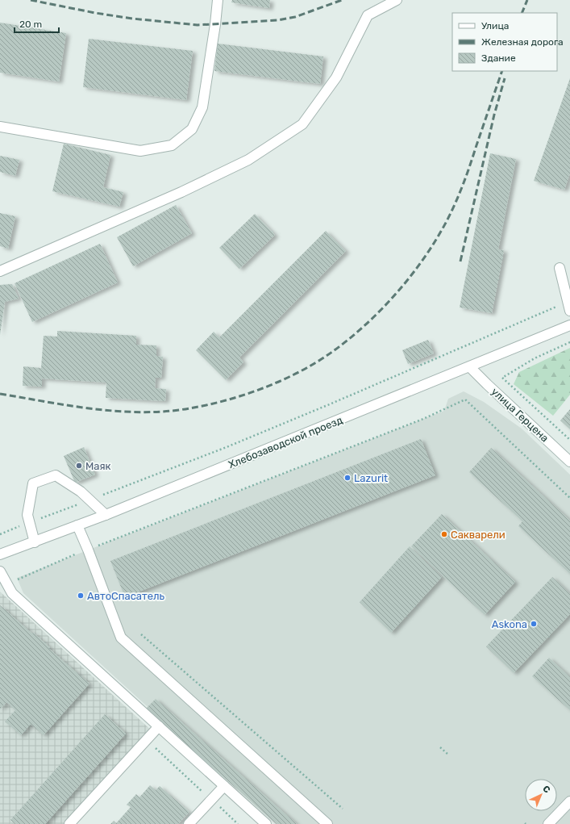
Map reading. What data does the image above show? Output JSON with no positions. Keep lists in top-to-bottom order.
{
  "streets": {
    "street": ["улица Герцена", "Хлебозаводской проезд"]
  },
  "crossings": [
    ["улица Герцена", "Хлебозаводской проезд"]
  ],
  "places": [
    "Маяк",
    "Lazurit",
    "Сакварели",
    "АвтоСпасатель",
    "Askona"
  ],
  "legend": ["Улица", "Железная дорога", "Здание"],
  "scale_bar": "20 m",
  "north": "top right"
}
